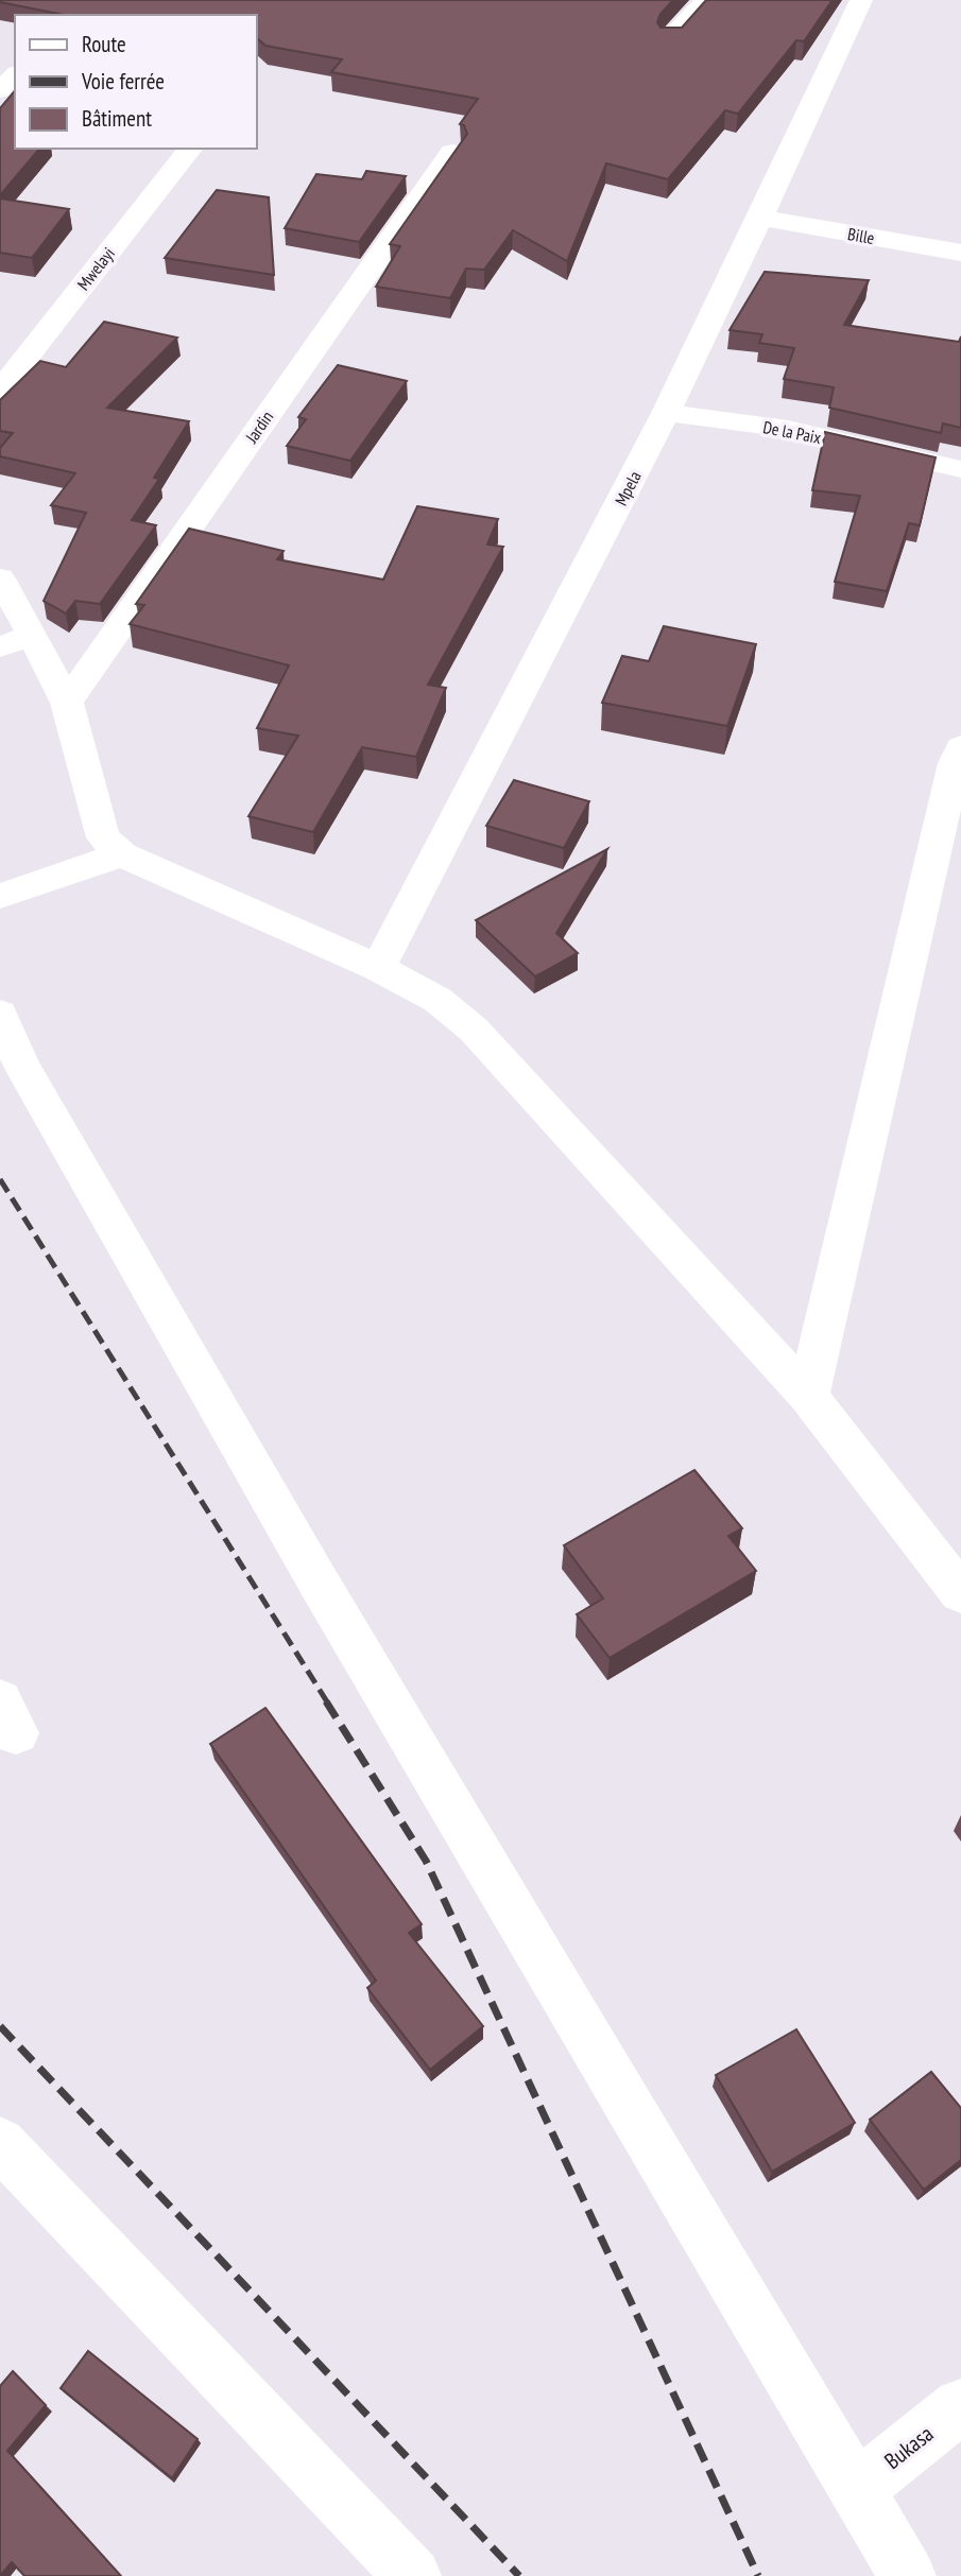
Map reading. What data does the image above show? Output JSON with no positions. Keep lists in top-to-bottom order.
{
  "streets": {
    "street": [
      "Bille",
      "Mwelayi",
      "Jardin",
      "De la Paix",
      "Mpela",
      "Bukasa"
    ]
  },
  "crossings": [
    ["Bille", "Mpela"],
    ["De la Paix", "Mpela"]
  ],
  "legend": ["Route", "Voie ferrée", "Bâtiment"]
}
